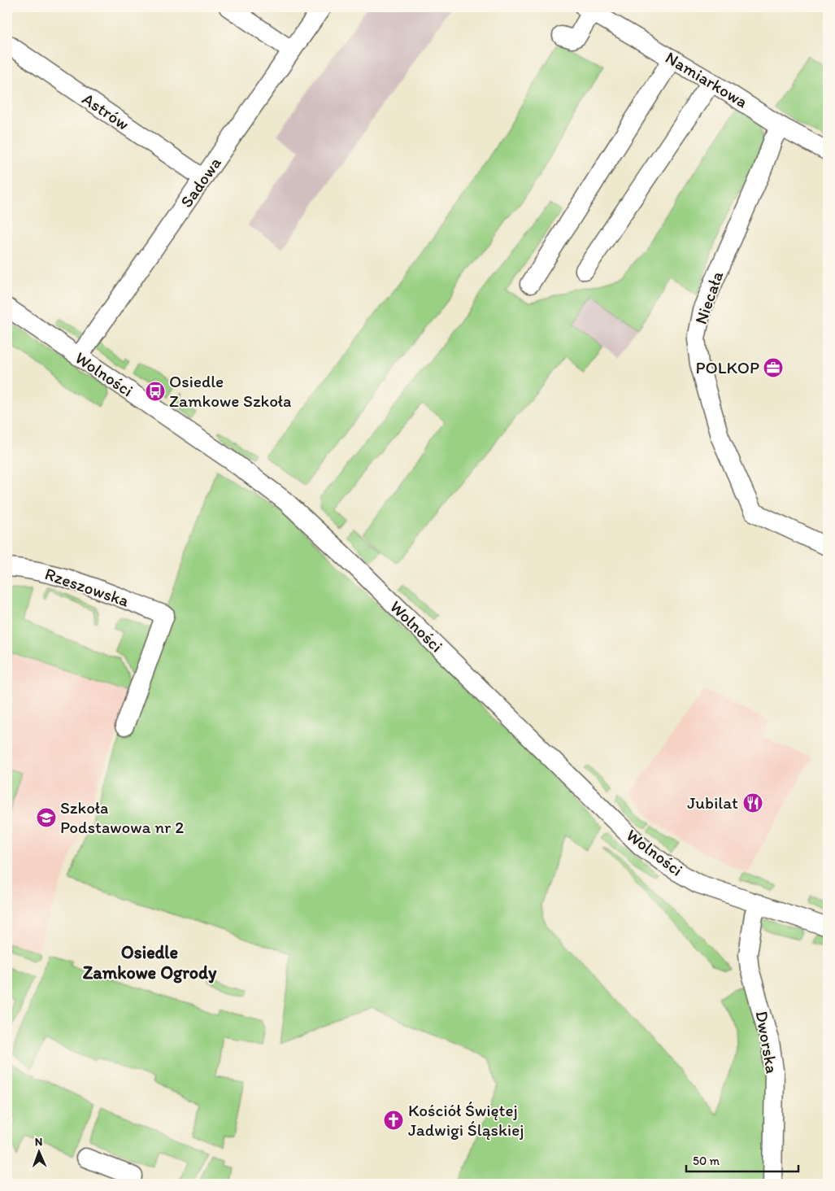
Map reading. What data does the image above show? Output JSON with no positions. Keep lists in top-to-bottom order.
{
  "streets": {
    "street": [
      "Namiarkowa",
      "Astrów",
      "Sadowa",
      "Niecała",
      "Wolności",
      "Rzeszowska",
      "Dworska"
    ]
  },
  "crossings": [
    ["Namiarkowa", "Niecała"],
    ["Astrów", "Sadowa"],
    ["Sadowa", "Wolności"],
    ["Wolności", "Dworska"]
  ],
  "districts": ["Osiedle Zamkowe Ogrody"],
  "places": {
    "office": ["POLKOP"],
    "bus stop": ["Osiedle Zamkowe Szkoła"],
    "restaurant": ["Jubilat"],
    "school or university": ["Szkoła Podstawowa nr 2"],
    "church": ["Kościół Świętej Jadwigi Śląskiej"]
  },
  "scale_bar": "50 m",
  "north": "top"
}
